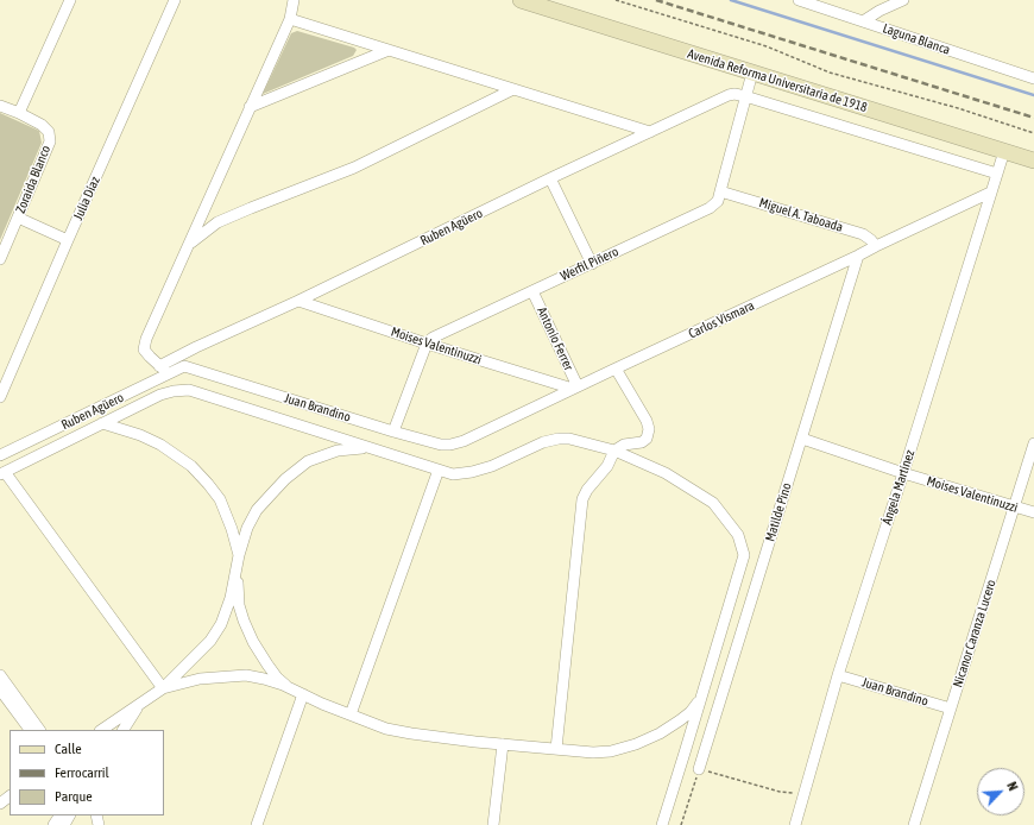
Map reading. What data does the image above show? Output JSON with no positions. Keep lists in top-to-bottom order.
{
  "streets": {
    "main road": ["Avenida Reforma Universitaria de 1918"],
    "street": [
      "Laguna Blanca",
      "Zoraida Blanco",
      "Julia Díaz",
      "Miguel A. Taboada",
      "Ruben Agüero",
      "Werfil Piñero",
      "Carlos Vismara",
      "Antonio Ferrer",
      "Moises Valentinuzzi",
      "Juan Brandino",
      "Ángela Martínez",
      "Matilde Pino",
      "Nicanor Caranza Lucero"
    ]
  },
  "crossings": [
    ["Avenida Reforma Universitaria de 1918", "Ruben Agüero"],
    ["Avenida Reforma Universitaria de 1918", "Werfil Piñero"],
    ["Avenida Reforma Universitaria de 1918", "Ángela Martínez"],
    ["Miguel A. Taboada", "Werfil Piñero"],
    ["Miguel A. Taboada", "Carlos Vismara"],
    ["Ruben Agüero", "Werfil Piñero"],
    ["Ruben Agüero", "Moises Valentinuzzi"],
    ["Ruben Agüero", "Juan Brandino"],
    ["Werfil Piñero", "Antonio Ferrer"],
    ["Werfil Piñero", "Moises Valentinuzzi"],
    ["Carlos Vismara", "Antonio Ferrer"],
    ["Carlos Vismara", "Moises Valentinuzzi"],
    ["Carlos Vismara", "Juan Brandino"],
    ["Carlos Vismara", "Ángela Martínez"],
    ["Carlos Vismara", "Matilde Pino"],
    ["Antonio Ferrer", "Moises Valentinuzzi"],
    ["Moises Valentinuzzi", "Ángela Martínez"],
    ["Moises Valentinuzzi", "Matilde Pino"],
    ["Moises Valentinuzzi", "Nicanor Caranza Lucero"],
    ["Juan Brandino", "Ángela Martínez"],
    ["Juan Brandino", "Nicanor Caranza Lucero"]
  ],
  "legend": ["Calle", "Ferrocarril", "Parque"],
  "north": "top right"
}
